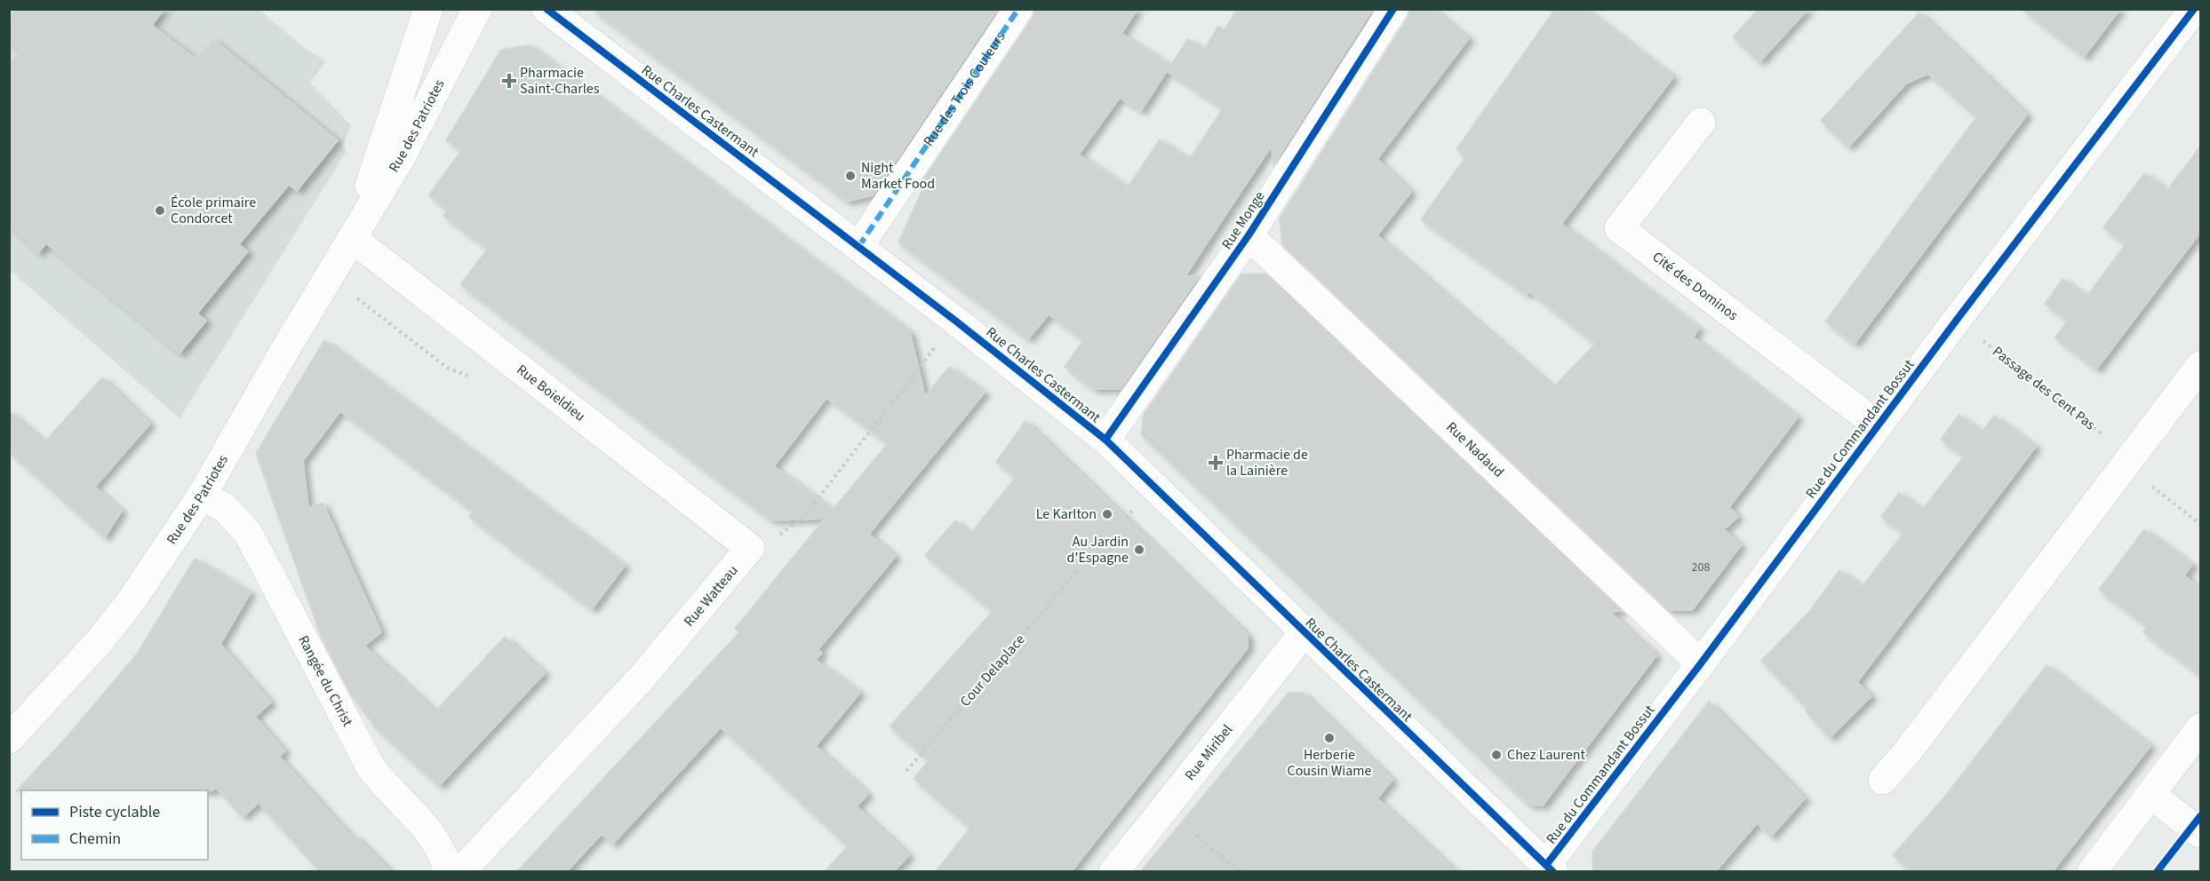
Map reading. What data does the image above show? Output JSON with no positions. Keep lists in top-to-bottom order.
{
  "streets": {
    "street": [
      "Rue des Trois Couleurs",
      "Rue Charles Castermant",
      "Rue des Patriotes",
      "Rue Monge",
      "Cité des Dominos",
      "Rue Boieldieu",
      "Rue du Commandant Bossut",
      "Rue Nadaud",
      "Rue Watteau",
      "Rangée du Christ",
      "Rue Miribel"
    ],
    "path": ["Passage des Cent Pas", "Cour Delaplace"]
  },
  "crossings": [
    ["Rue des Trois Couleurs", "Rue Charles Castermant"],
    ["Rue Charles Castermant", "Rue Monge"],
    ["Rue Charles Castermant", "Rue du Commandant Bossut"],
    ["Rue Charles Castermant", "Rue Miribel"],
    ["Rue des Patriotes", "Rue Boieldieu"],
    ["Rue des Patriotes", "Rangée du Christ"],
    ["Rue Monge", "Rue Nadaud"],
    ["Cité des Dominos", "Rue du Commandant Bossut"],
    ["Passage des Cent Pas", "Rue du Commandant Bossut"],
    ["Rue Boieldieu", "Rue Watteau"],
    ["Rue du Commandant Bossut", "Rue Nadaud"]
  ],
  "places": {
    "health": ["Pharmacie Saint-Charles", "Pharmacie de la Lainière"],
    "other": [
      "Night Market Food",
      "École primaire Condorcet",
      "Le Karlton",
      "Au Jardin d'Espagne",
      "Herberie Cousin Wiame",
      "Chez Laurent"
    ]
  },
  "house_numbers": ["208"],
  "legend": ["Piste cyclable", "Chemin"]
}
